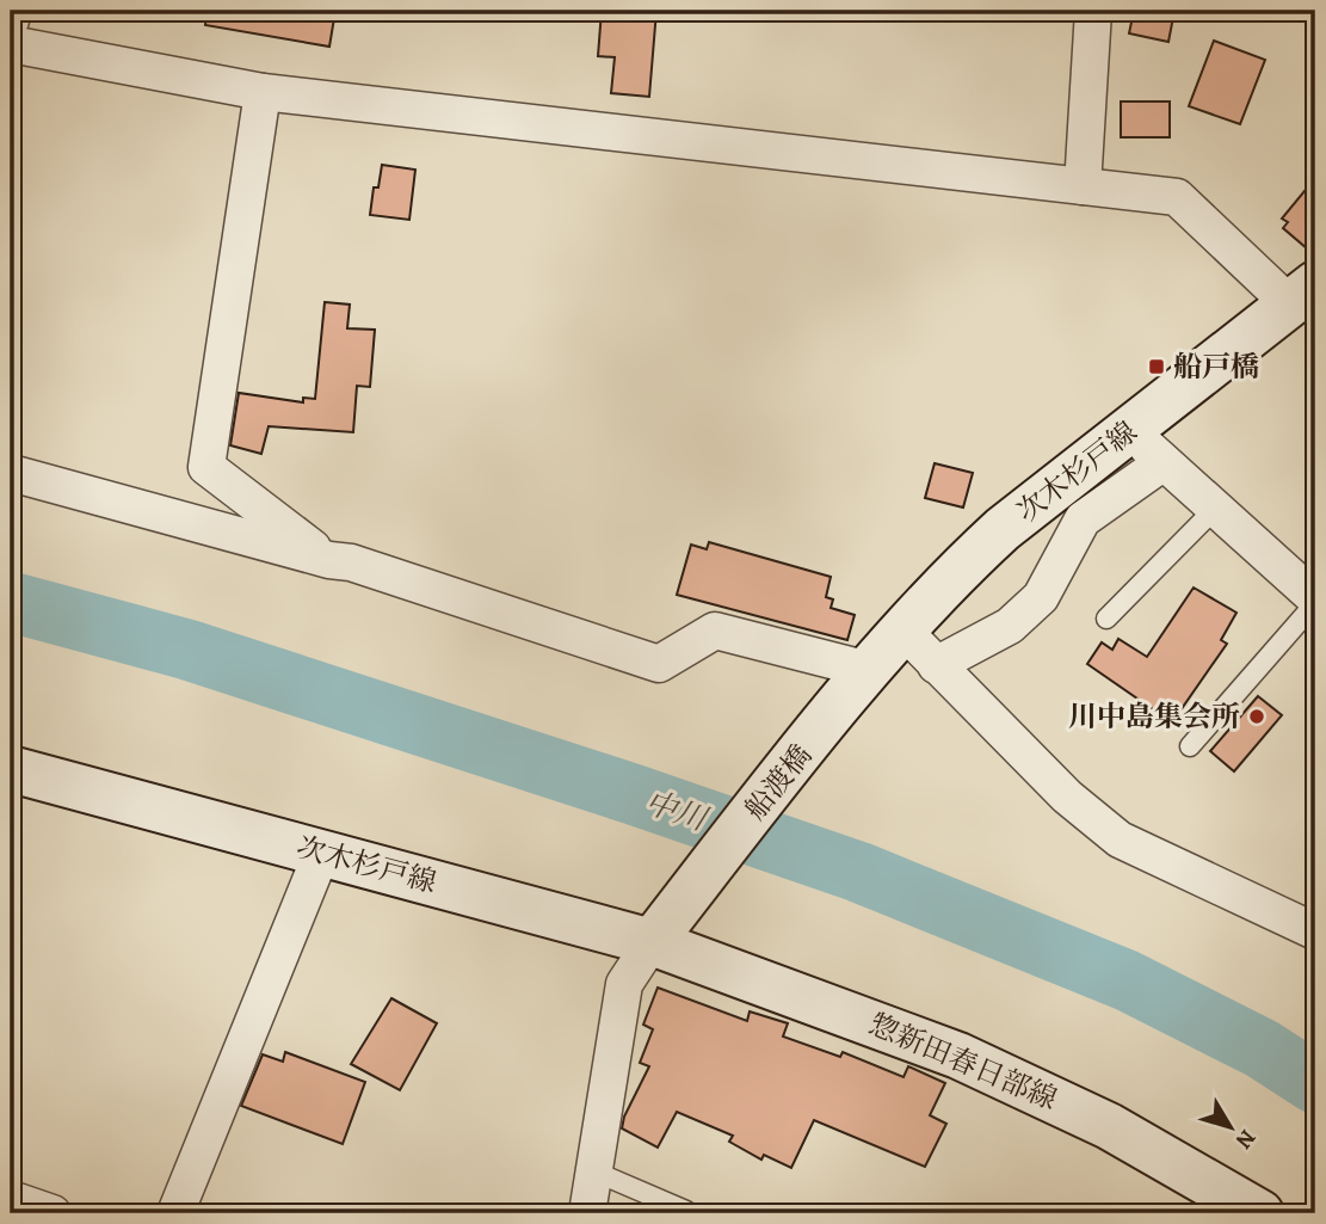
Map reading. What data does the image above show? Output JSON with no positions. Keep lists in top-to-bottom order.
{
  "streets": {
    "main road": ["次木杉戸線", "船渡橋", "惣新田春日部線"]
  },
  "crossings": [
    ["次木杉戸線", "船渡橋"],
    ["次木杉戸線", "惣新田春日部線"],
    ["船渡橋", "惣新田春日部線"]
  ],
  "water": ["中川"],
  "places": {
    "transit": ["船戸橋"],
    "other": ["川中島集会所"]
  },
  "north": "bottom right"
}
